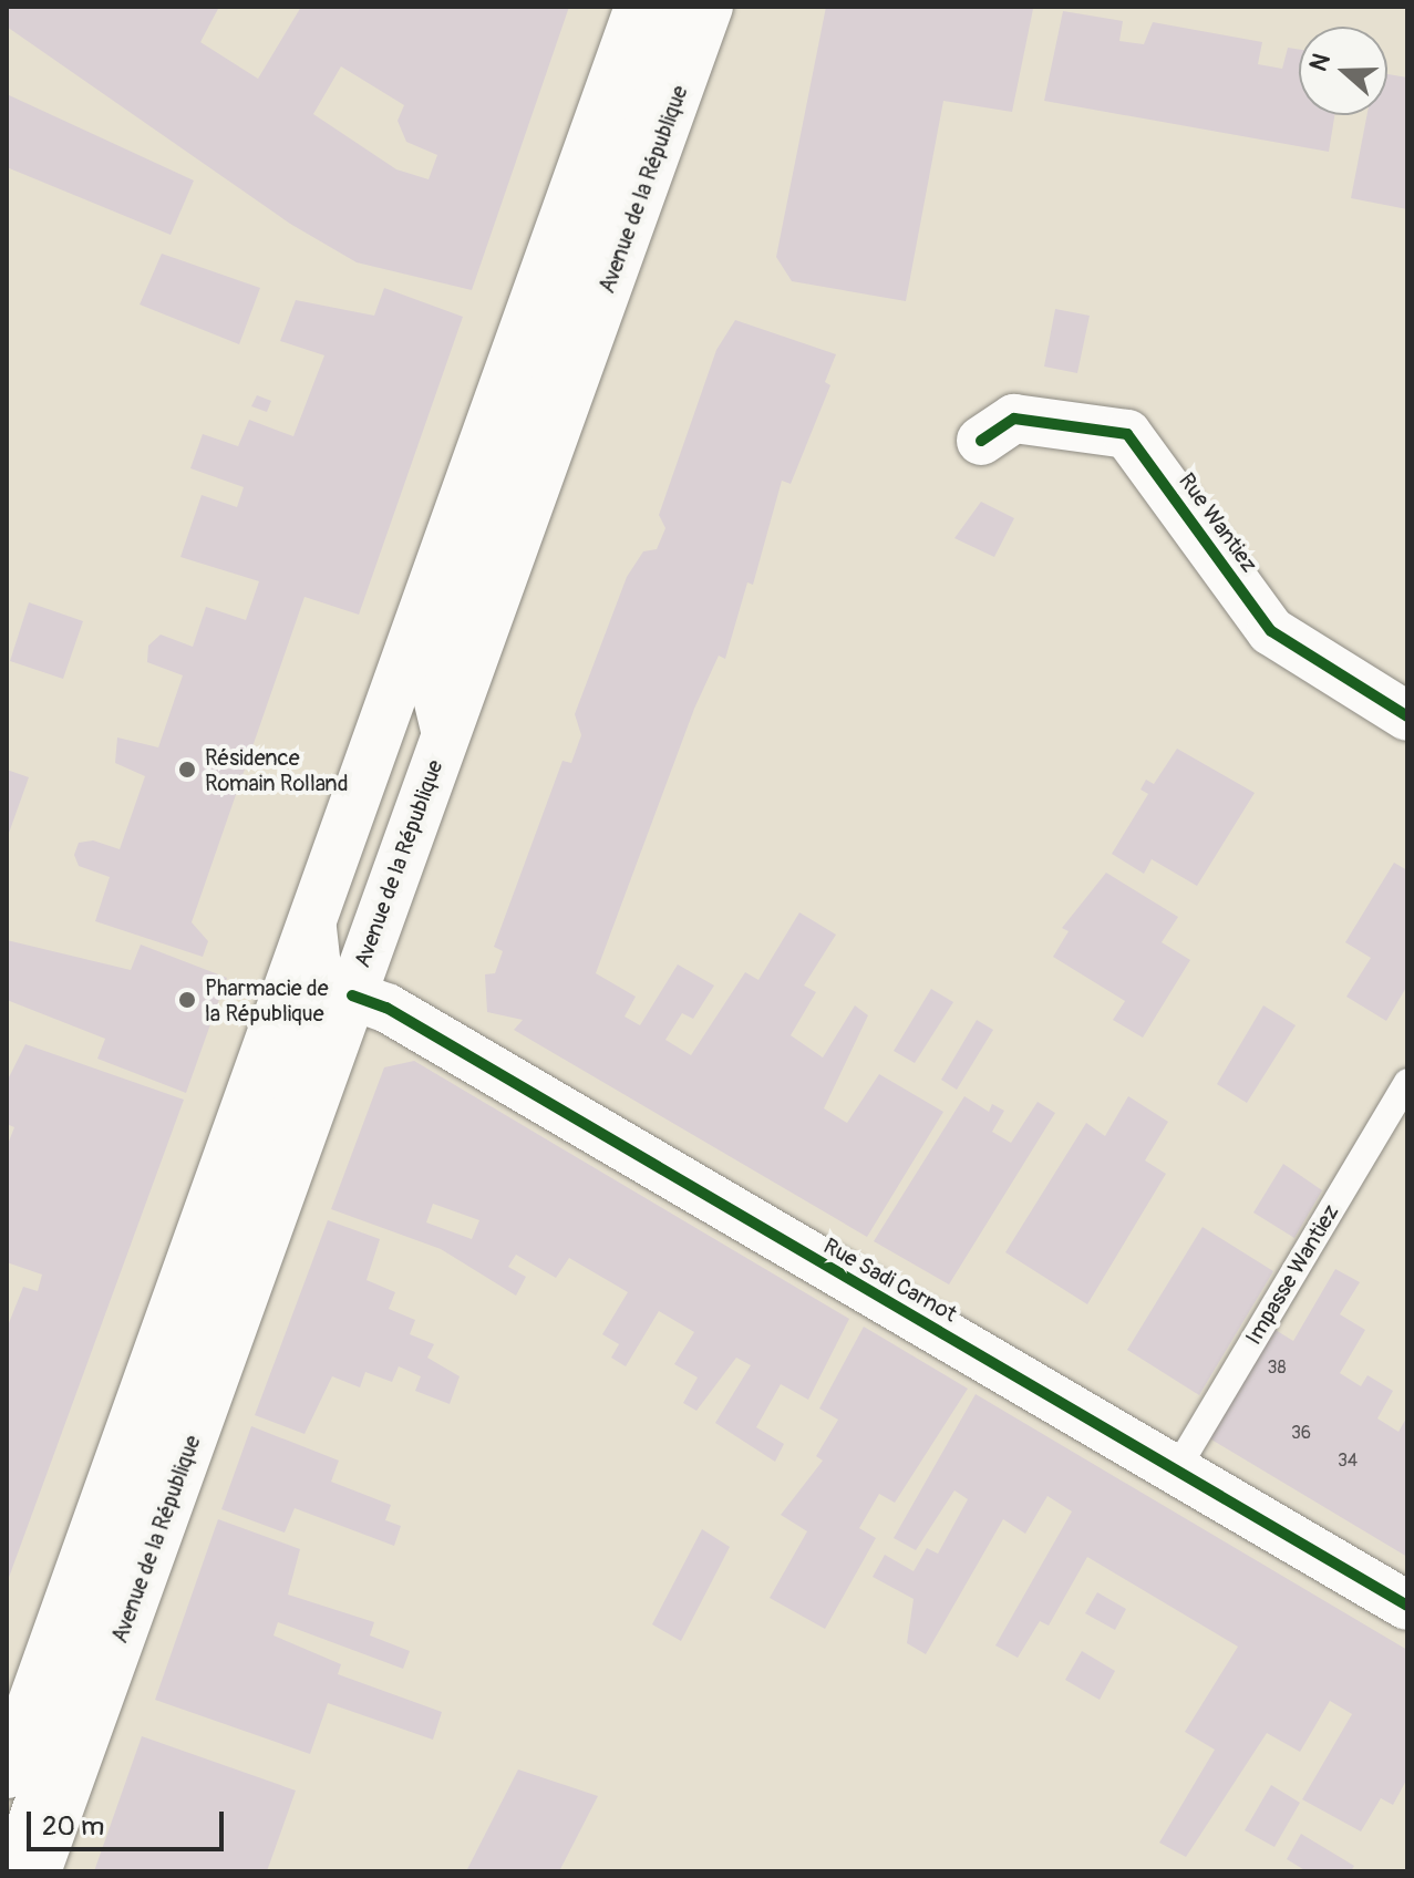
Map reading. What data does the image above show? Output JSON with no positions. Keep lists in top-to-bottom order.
{
  "streets": {
    "main road": ["Avenue de la République", "Rue Wantiez", "Rue Sadi Carnot"],
    "lane": ["Impasse Wantiez"]
  },
  "crossings": [
    ["Avenue de la République", "Rue Sadi Carnot"],
    ["Impasse Wantiez", "Rue Sadi Carnot"]
  ],
  "places": ["Résidence Romain Rolland", "Pharmacie de la République"],
  "house_numbers": ["38", "36", "34"],
  "scale_bar": "20 m",
  "north": "left"
}
